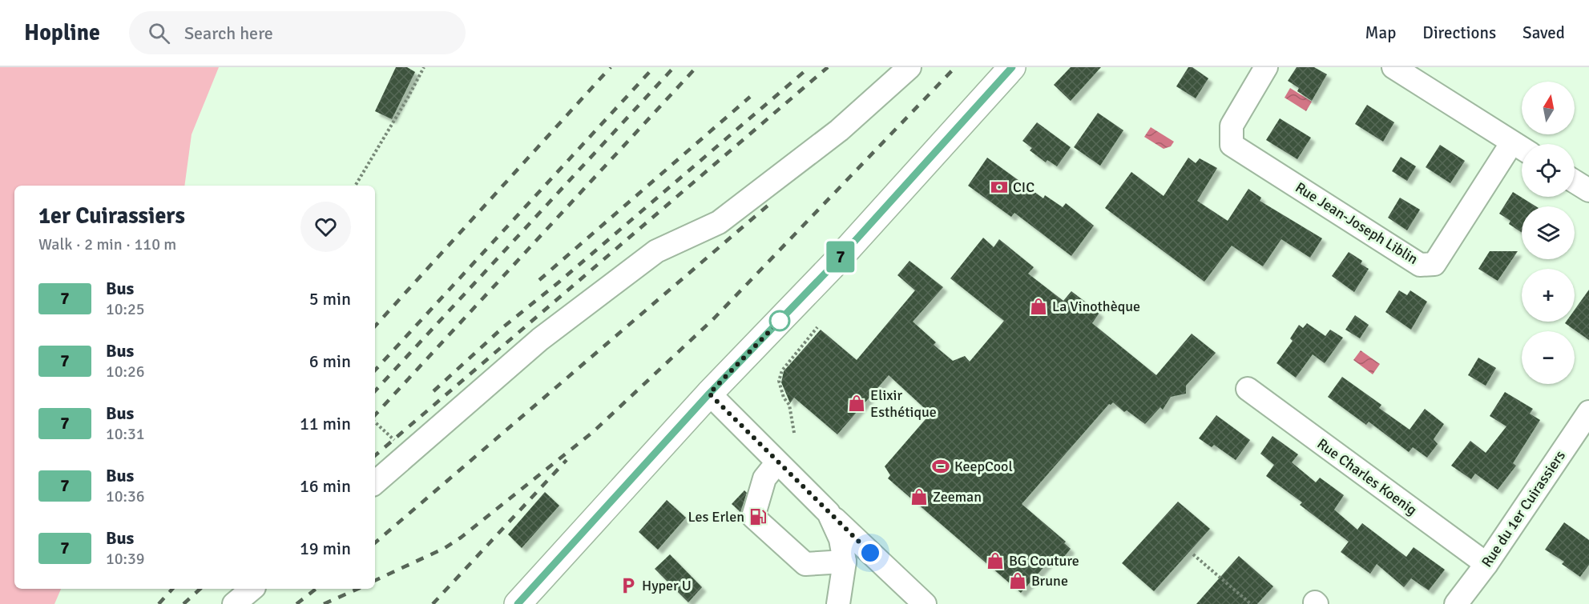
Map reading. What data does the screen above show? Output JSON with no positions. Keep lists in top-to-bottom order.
{
  "streets": {
    "street": ["Rue Jean-Joseph Liblin", "Rue Charles Koenig", "Rue du 1er Cuirassiers"]
  },
  "crossings": [
    ["Rue Charles Koenig", "Rue du 1er Cuirassiers"]
  ],
  "places": {
    "bank": ["CIC"],
    "shop": [
      "La Vinothèque",
      "Elixir Esthétique",
      "Zeeman",
      "BG Couture",
      "Brune"
    ],
    "sports": ["KeepCool"],
    "fuel station": ["Les Erlen"],
    "parking": ["Hyper U"]
  },
  "lines": ["bus line 7"],
  "north": "top",
  "page": {
    "header": "Hopline",
    "search": "Search here",
    "nav": ["Map", "Directions", "Saved"],
    "on_map": "7",
    "map_buttons": ["+", "−"],
    "heading": ["1er Cuirassiers", "Walk · 2 min · 110 m"],
    "list": [
      {
        "mark": "7",
        "name": "Bus",
        "note": "10:25",
        "value": "5 min"
      },
      {
        "mark": "7",
        "name": "Bus",
        "note": "10:26",
        "value": "6 min"
      },
      {
        "mark": "7",
        "name": "Bus",
        "note": "10:31",
        "value": "11 min"
      },
      {
        "mark": "7",
        "name": "Bus",
        "note": "10:36",
        "value": "16 min"
      },
      {
        "mark": "7",
        "name": "Bus",
        "note": "10:39",
        "value": "19 min"
      }
    ]
  }
}
